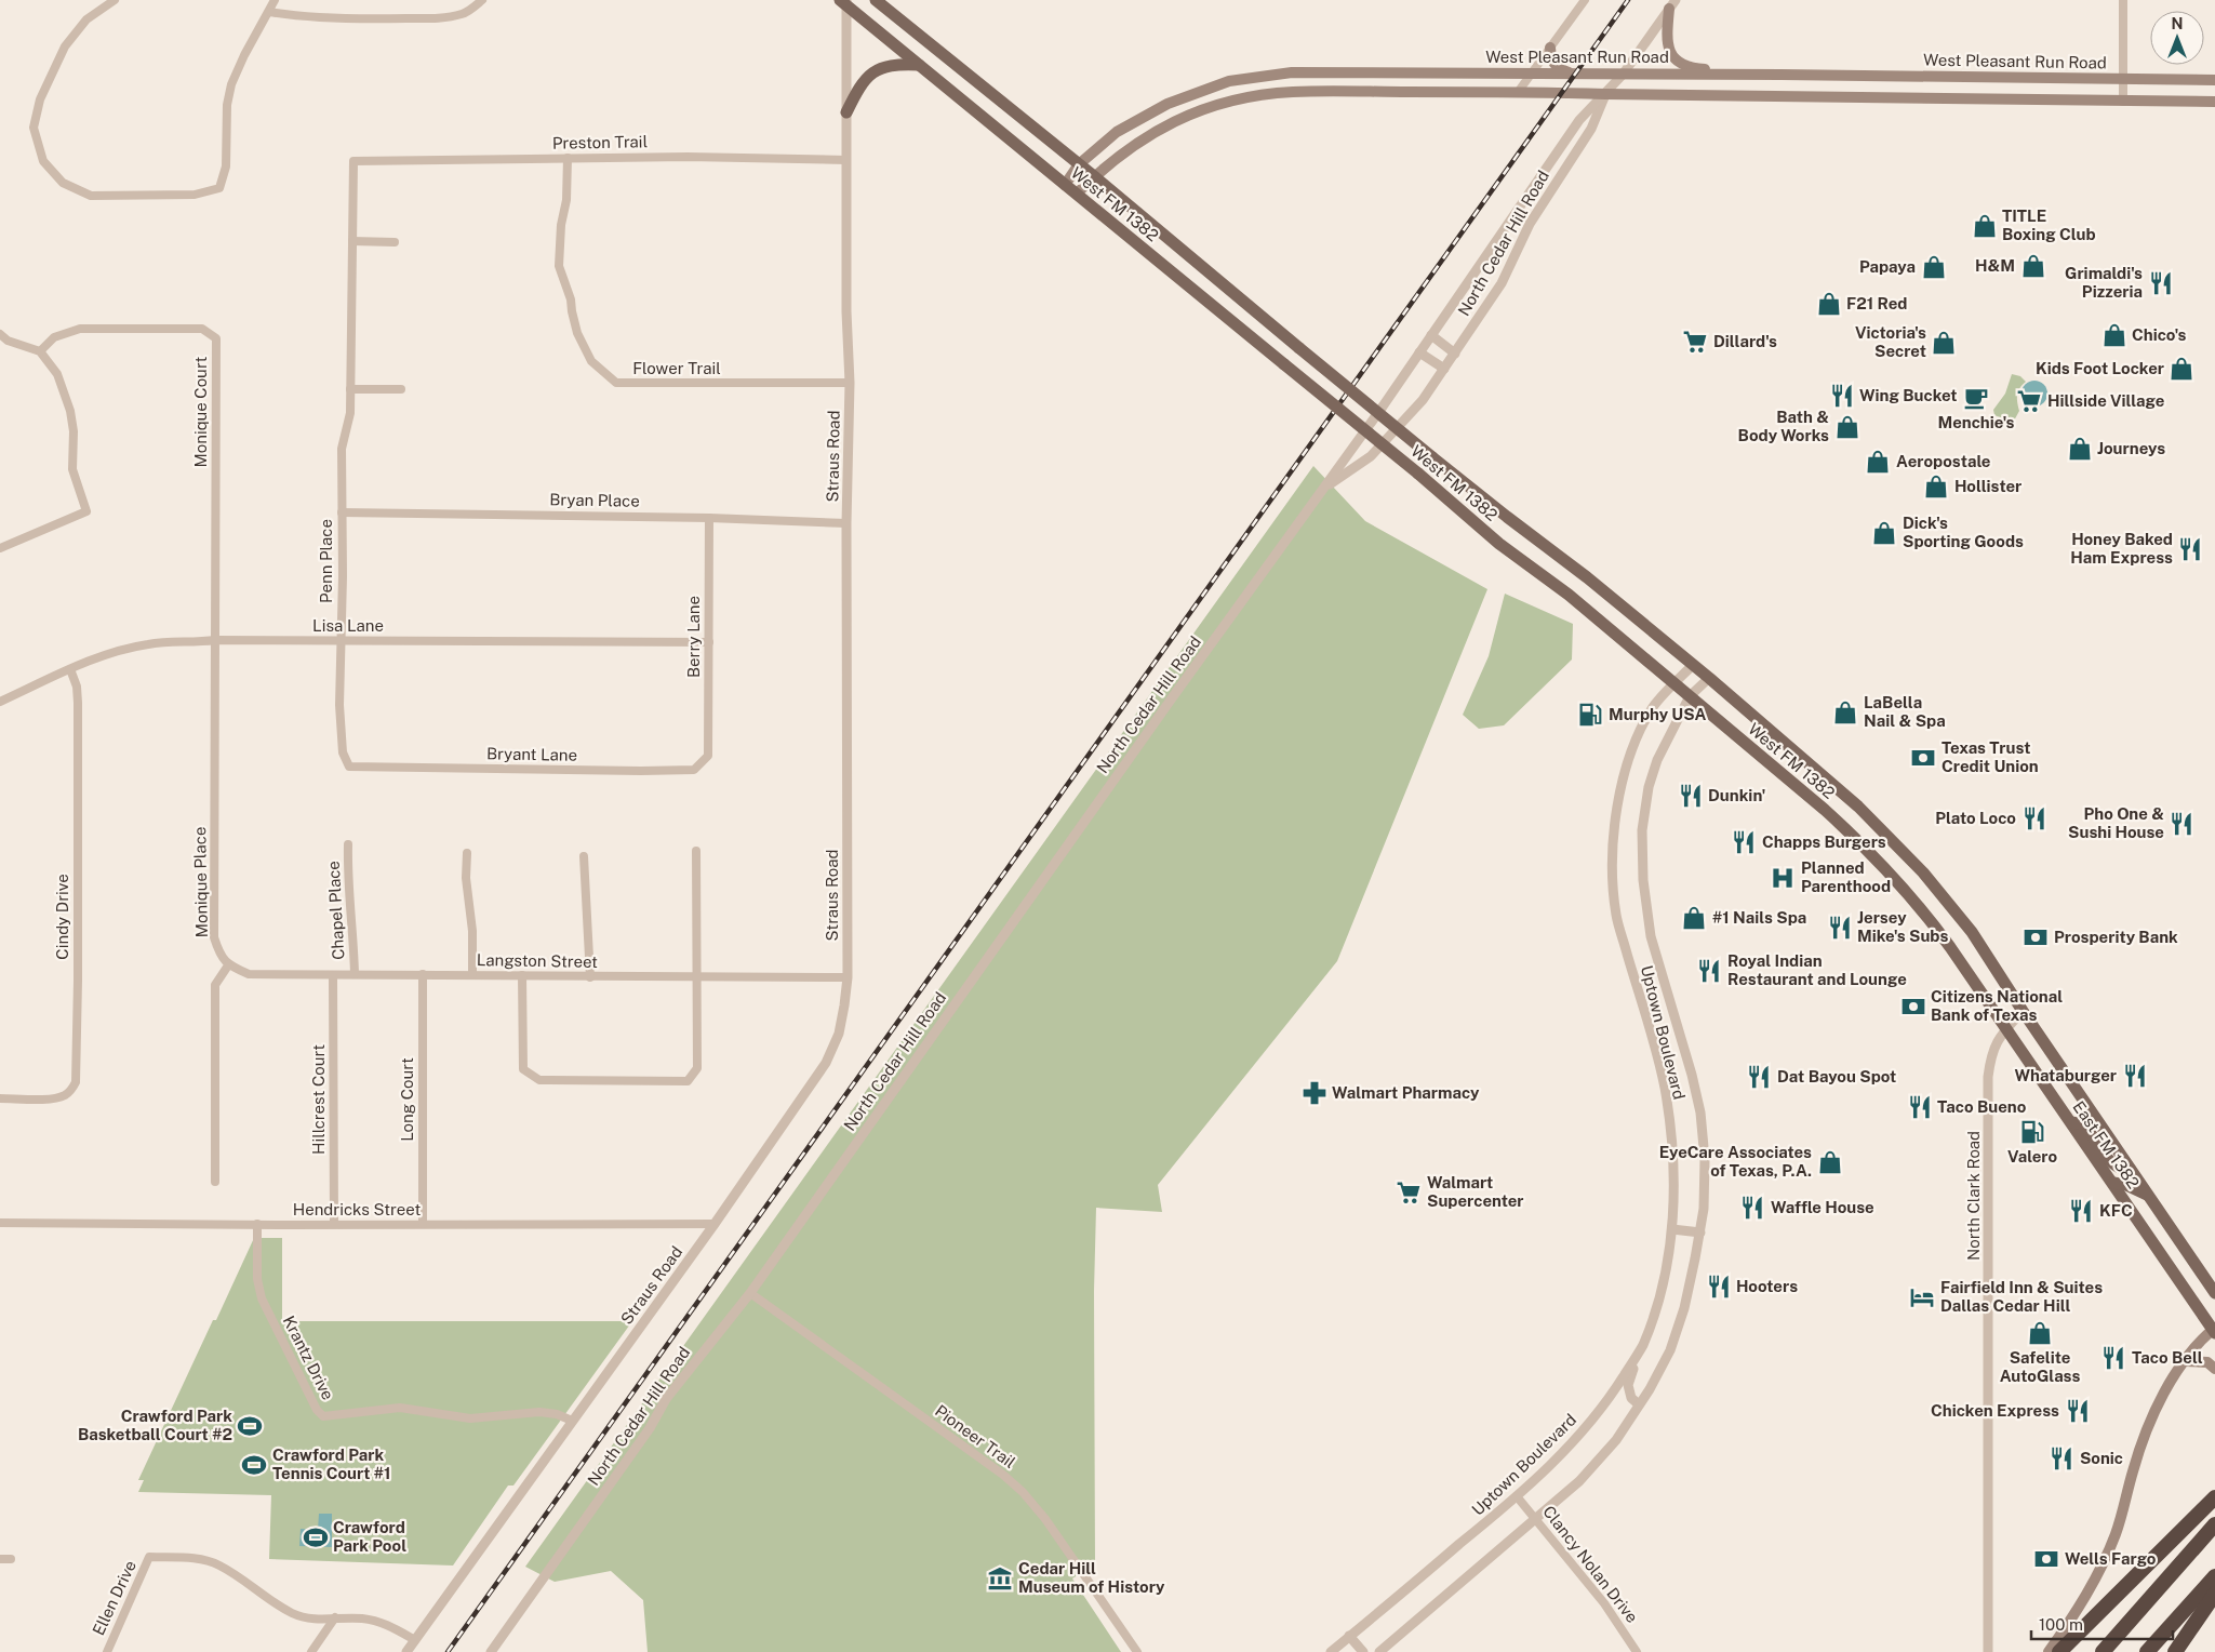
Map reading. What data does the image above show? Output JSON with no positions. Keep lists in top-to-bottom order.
{
  "streets": {
    "main road": ["West Pleasant Run Road", "West FM 1382", "East FM 1382"],
    "street": [
      "Preston Trail",
      "North Cedar Hill Road",
      "Flower Trail",
      "Monique Court",
      "Straus Road",
      "Bryan Place",
      "Penn Place",
      "Lisa Lane",
      "Berry Lane",
      "Bryant Lane",
      "Monique Place",
      "Chapel Place",
      "Cindy Drive",
      "Langston Street",
      "Uptown Boulevard",
      "Hillcrest Court",
      "Long Court",
      "North Clark Road",
      "Hendricks Street",
      "Krantz Drive",
      "Pioneer Trail",
      "Clancy Nolan Drive",
      "Ellen Drive"
    ]
  },
  "crossings": [
    ["West Pleasant Run Road", "West FM 1382"],
    ["West Pleasant Run Road", "North Cedar Hill Road"],
    ["Preston Trail", "Flower Trail"],
    ["Preston Trail", "Straus Road"],
    ["Preston Trail", "Penn Place"],
    ["West FM 1382", "Straus Road"],
    ["West FM 1382", "Uptown Boulevard"],
    ["West FM 1382", "East FM 1382"],
    ["West FM 1382", "North Clark Road"],
    ["North Cedar Hill Road", "Pioneer Trail"],
    ["Flower Trail", "Straus Road"],
    ["Monique Court", "Lisa Lane"],
    ["Monique Court", "Monique Place"],
    ["Straus Road", "Bryan Place"],
    ["Straus Road", "Langston Street"],
    ["Straus Road", "Hendricks Street"],
    ["Straus Road", "Krantz Drive"],
    ["Bryan Place", "Penn Place"],
    ["Bryan Place", "Berry Lane"],
    ["Penn Place", "Lisa Lane"],
    ["Penn Place", "Bryant Lane"],
    ["Lisa Lane", "Berry Lane"],
    ["Lisa Lane", "Monique Place"],
    ["Lisa Lane", "Cindy Drive"],
    ["Berry Lane", "Bryant Lane"],
    ["Monique Place", "Langston Street"],
    ["Chapel Place", "Langston Street"],
    ["Langston Street", "Hillcrest Court"],
    ["Langston Street", "Long Court"],
    ["Uptown Boulevard", "Clancy Nolan Drive"],
    ["Hillcrest Court", "Hendricks Street"],
    ["Long Court", "Hendricks Street"],
    ["East FM 1382", "North Clark Road"],
    ["Hendricks Street", "Krantz Drive"]
  ],
  "places": {
    "shop": [
      "TITLE Boxing Club",
      "H&M",
      "Papaya",
      "F21 Red",
      "Chico's",
      "Victoria's Secret",
      "Kids Foot Locker",
      "Bath & Body Works",
      "Journeys",
      "Aeropostale",
      "Hollister",
      "Dick's Sporting Goods",
      "LaBella Nail & Spa",
      "#1 Nails Spa",
      "EyeCare Associates of Texas, P.A.",
      "Safelite AutoGlass"
    ],
    "restaurant": [
      "Grimaldi's Pizzeria",
      "Wing Bucket",
      "Honey Baked Ham Express",
      "Dunkin'",
      "Plato Loco",
      "Pho One & Sushi House",
      "Chapps Burgers",
      "Jersey Mike's Subs",
      "Royal Indian Restaurant and Lounge",
      "Whataburger",
      "Dat Bayou Spot",
      "Taco Bueno",
      "Waffle House",
      "KFC",
      "Hooters",
      "Taco Bell",
      "Chicken Express",
      "Sonic"
    ],
    "supermarket": ["Dillard's", "Hillside Village", "Walmart Supercenter"],
    "cafe": ["Menchie's"],
    "fuel station": ["Murphy USA", "Valero"],
    "bank": [
      "Texas Trust Credit Union",
      "Prosperity Bank",
      "Citizens National Bank of Texas",
      "Wells Fargo"
    ],
    "hospital": ["Planned Parenthood"],
    "pharmacy": ["Walmart Pharmacy"],
    "hotel": ["Fairfield Inn & Suites Dallas Cedar Hill"],
    "sports": ["Crawford Park Basketball Court #2", "Crawford Park Tennis Court #1", "Crawford Park Pool"],
    "museum": ["Cedar Hill Museum of History"]
  },
  "scale_bar": "100 m",
  "north": "top"
}
